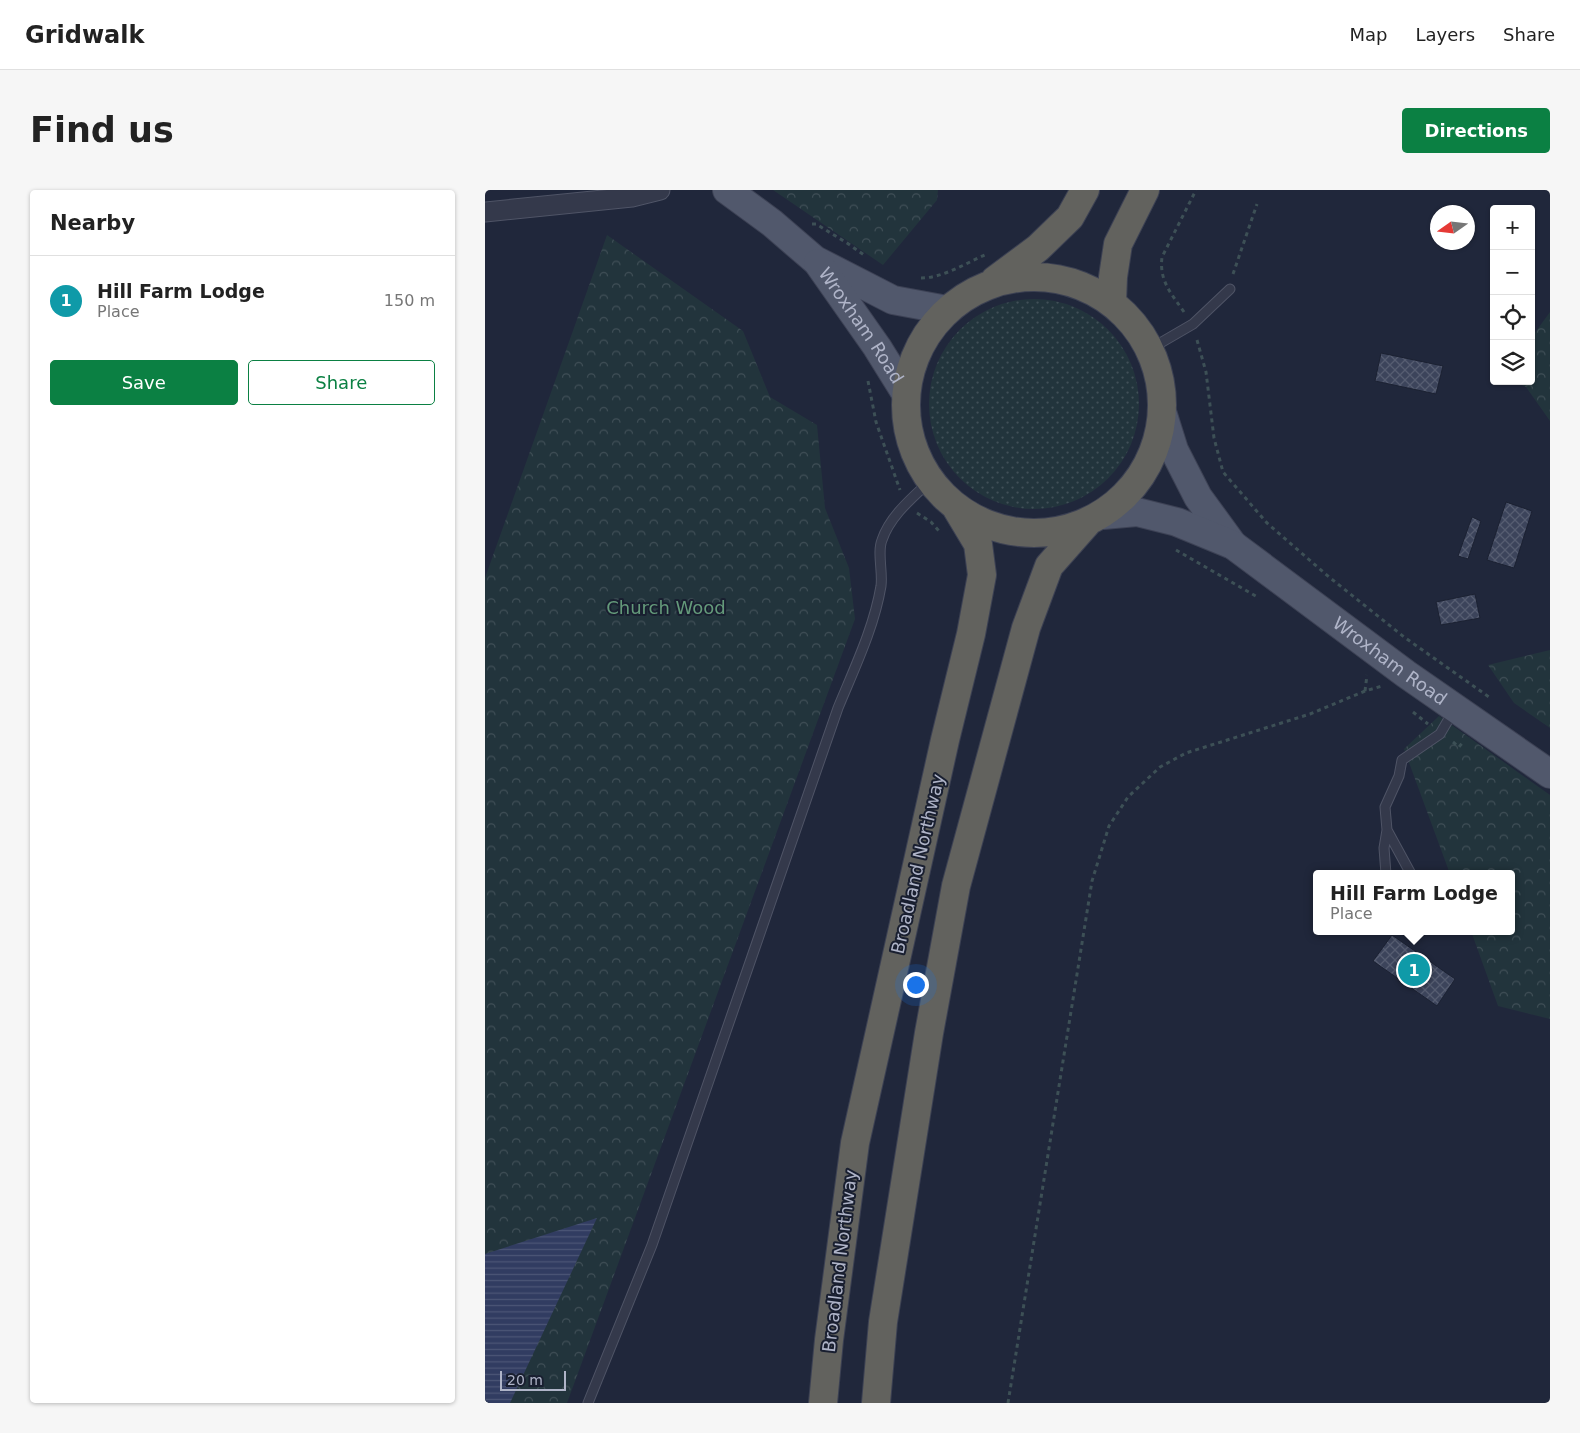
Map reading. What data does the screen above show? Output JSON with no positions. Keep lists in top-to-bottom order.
{
  "streets": {
    "highway": ["Broadland Northway"],
    "main road": ["Wroxham Road"]
  },
  "parks": ["Church Wood"],
  "scale_bar": "20 m",
  "north": "left",
  "page": {
    "header": "Gridwalk",
    "nav": ["Map", "Layers", "Share"],
    "buttons": [
      "Directions",
      ["Save", "Share"]
    ],
    "title": "Find us",
    "heading": "Nearby",
    "map_buttons": ["+", "−"],
    "list": [
      {
        "mark": "1",
        "name": "Hill Farm Lodge",
        "note": "Place",
        "value": "150 m"
      }
    ],
    "popup": ["Hill Farm Lodge", "Place"],
    "pins": "1",
    "scale": "20 m"
  }
}
